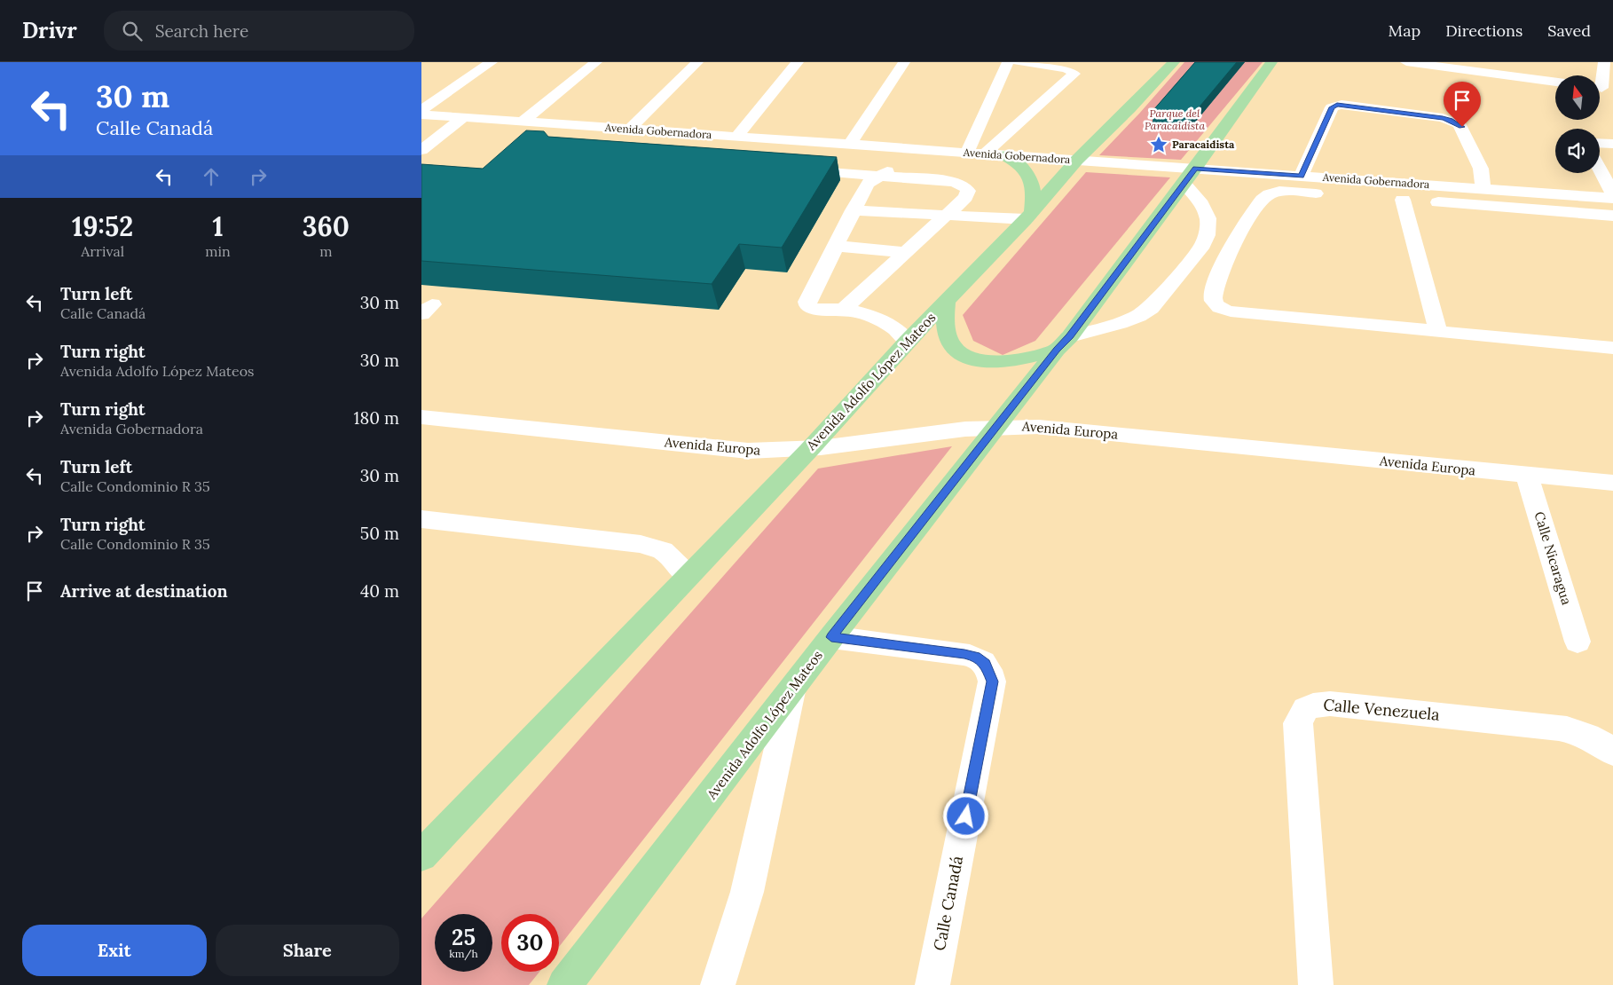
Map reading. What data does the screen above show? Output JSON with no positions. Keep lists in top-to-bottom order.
{
  "streets": {
    "main road": ["Avenida Adolfo López Mateos"],
    "street": [
      "Avenida Gobernadora",
      "Avenida Europa",
      "Calle Nicaragua",
      "Calle Venezuela",
      "Calle Canadá"
    ]
  },
  "crossings": [
    ["Avenida Gobernadora", "Avenida Adolfo López Mateos"],
    ["Avenida Adolfo López Mateos", "Avenida Europa"],
    ["Avenida Adolfo López Mateos", "Calle Canadá"],
    ["Avenida Europa", "Calle Nicaragua"]
  ],
  "parks": ["Parque del Paracaidista"],
  "places": {
    "place": ["Paracaidista"]
  },
  "north": "top",
  "page": {
    "header": "Drivr",
    "search": "Search here",
    "nav": ["Map", "Directions", "Saved"],
    "turn": ["30 m", "Calle Canadá"],
    "eta": [
      "19:52",
      "Arrival",
      "1",
      "min",
      "360",
      "m"
    ],
    "list": [
      {
        "name": "Turn left",
        "note": "Calle Canadá",
        "value": "30 m"
      },
      {
        "name": "Turn right",
        "note": "Avenida Adolfo López Mateos",
        "value": "30 m"
      },
      {
        "name": "Turn right",
        "note": "Avenida Gobernadora",
        "value": "180 m"
      },
      {
        "name": "Turn left",
        "note": "Calle Condominio R 35",
        "value": "30 m"
      },
      {
        "name": "Turn right",
        "note": "Calle Condominio R 35",
        "value": "50 m"
      },
      {
        "name": "Arrive at destination",
        "value": "40 m"
      }
    ],
    "speed": "25 km/h",
    "limit": "30",
    "buttons": ["Exit", "Share"]
  }
}
